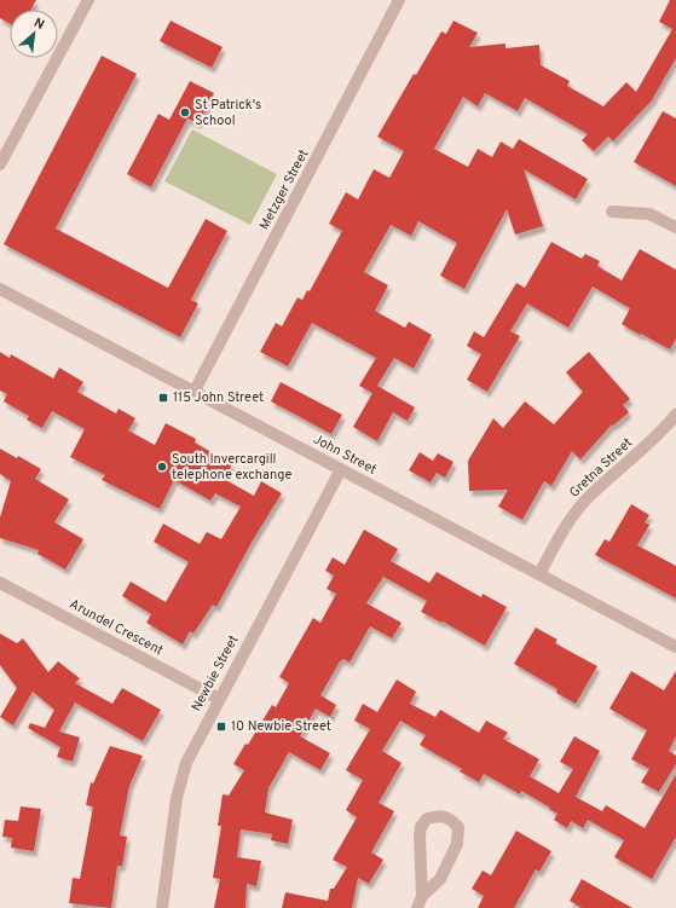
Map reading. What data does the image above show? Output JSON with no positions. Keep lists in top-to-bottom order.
{
  "streets": {
    "street": [
      "Metzger Street",
      "John Street",
      "Gretna Street",
      "Arundel Crescent",
      "Newbie Street"
    ]
  },
  "crossings": [
    ["Metzger Street", "John Street"],
    ["John Street", "Gretna Street"],
    ["John Street", "Newbie Street"],
    ["Arundel Crescent", "Newbie Street"]
  ],
  "places": {
    "other": ["St Patrick's School", "South Invercargill telephone exchange"],
    "transit": ["115 John Street", "10 Newbie Street"]
  },
  "north": "top right"
}
